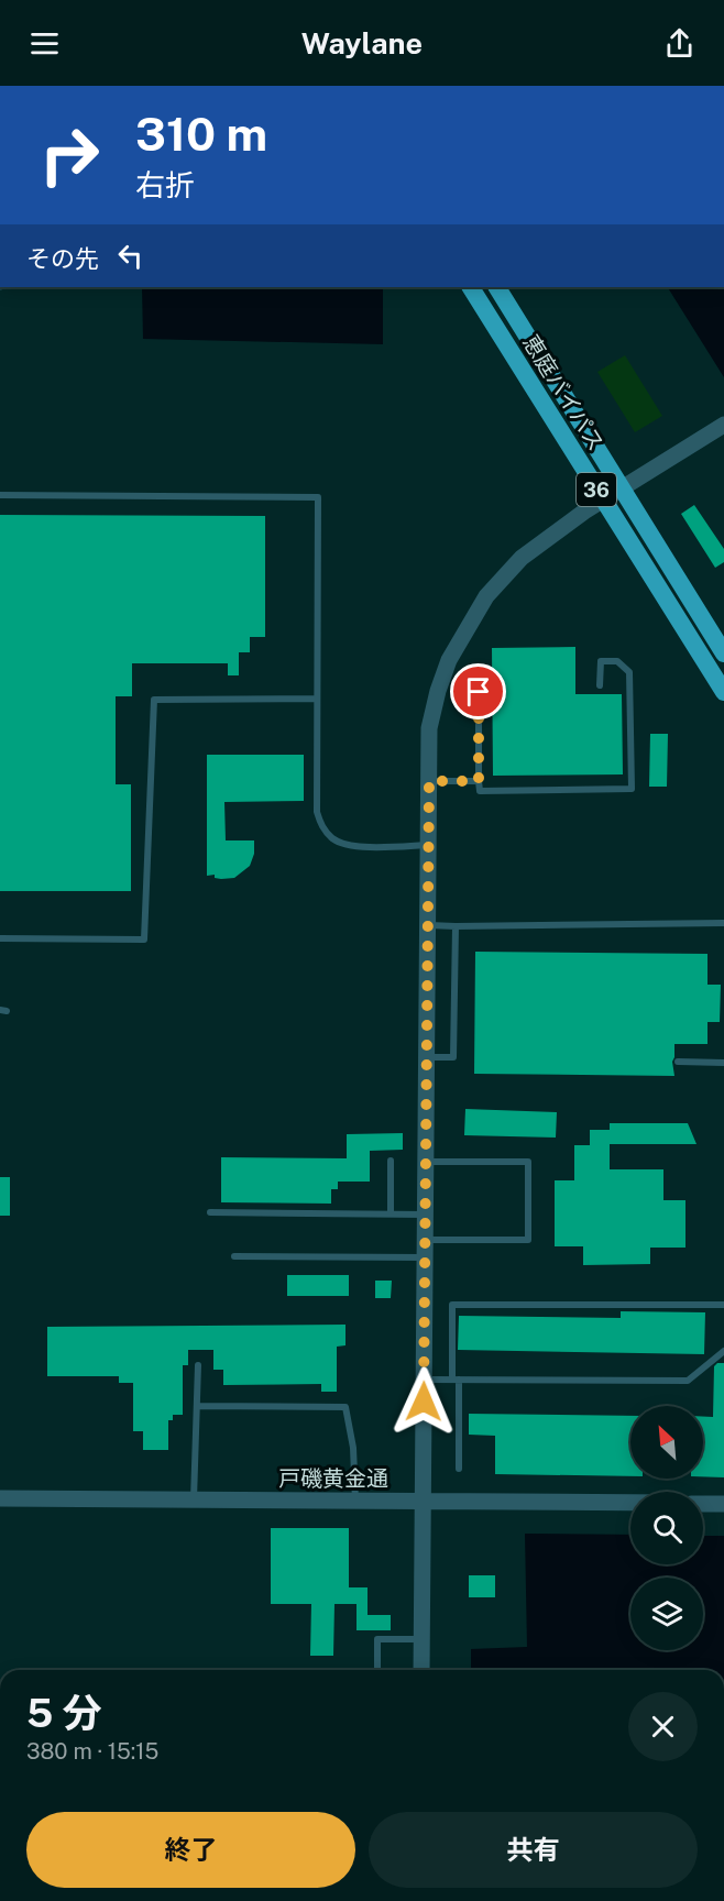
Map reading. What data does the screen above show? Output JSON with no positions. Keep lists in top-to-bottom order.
{
  "streets": {
    "highway": ["恵庭バイパス", "36"],
    "street": ["戸磯黄金通"]
  },
  "north": "top left",
  "page": {
    "header": "Waylane",
    "turn": ["310 m", "右折"],
    "then": "その先",
    "heading": ["5 分", "380 m · 15:15"],
    "buttons": ["終了", "共有"]
  }
}
